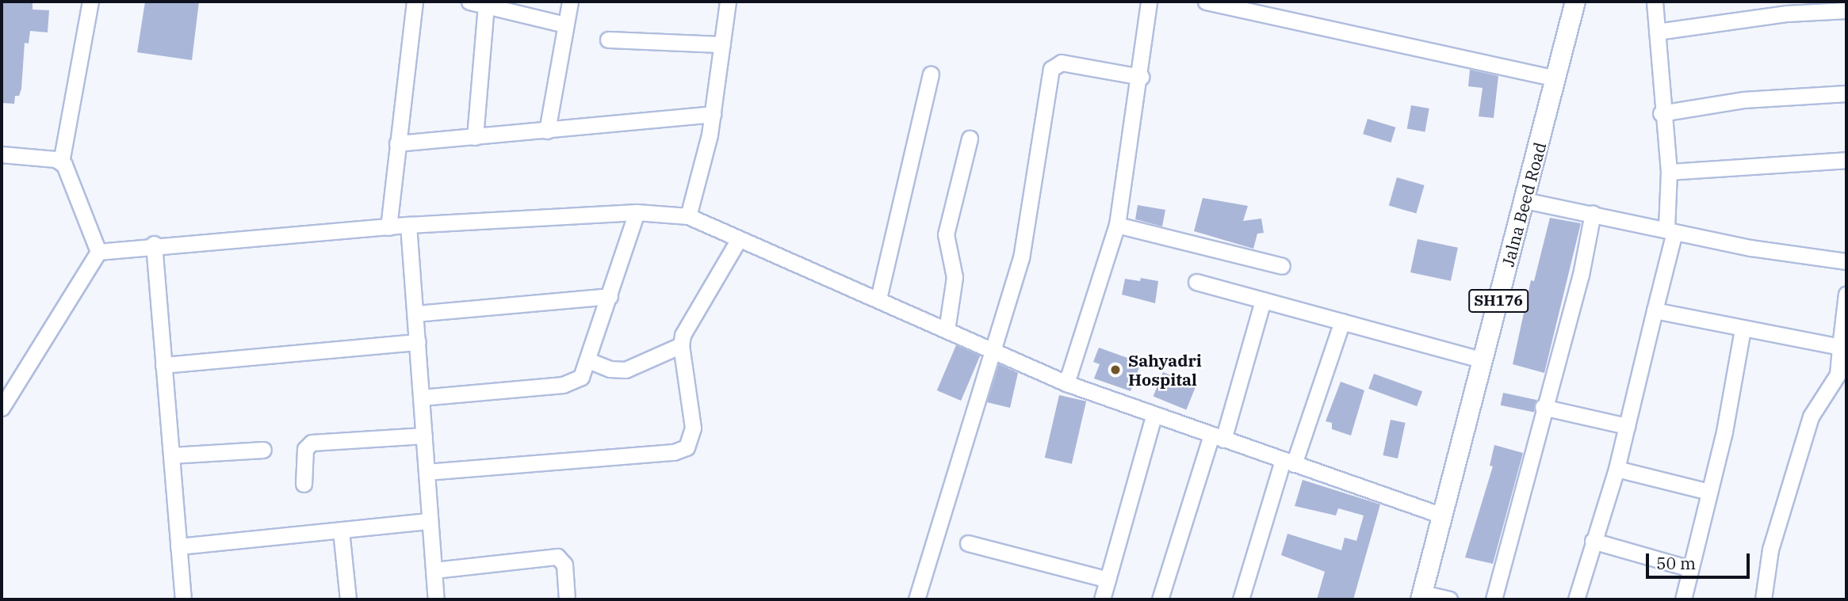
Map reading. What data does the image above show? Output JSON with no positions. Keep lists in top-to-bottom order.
{
  "streets": {
    "main road": ["Jalna Beed Road", "SH176"]
  },
  "places": ["Sahyadri Hospital"],
  "scale_bar": "50 m"
}
